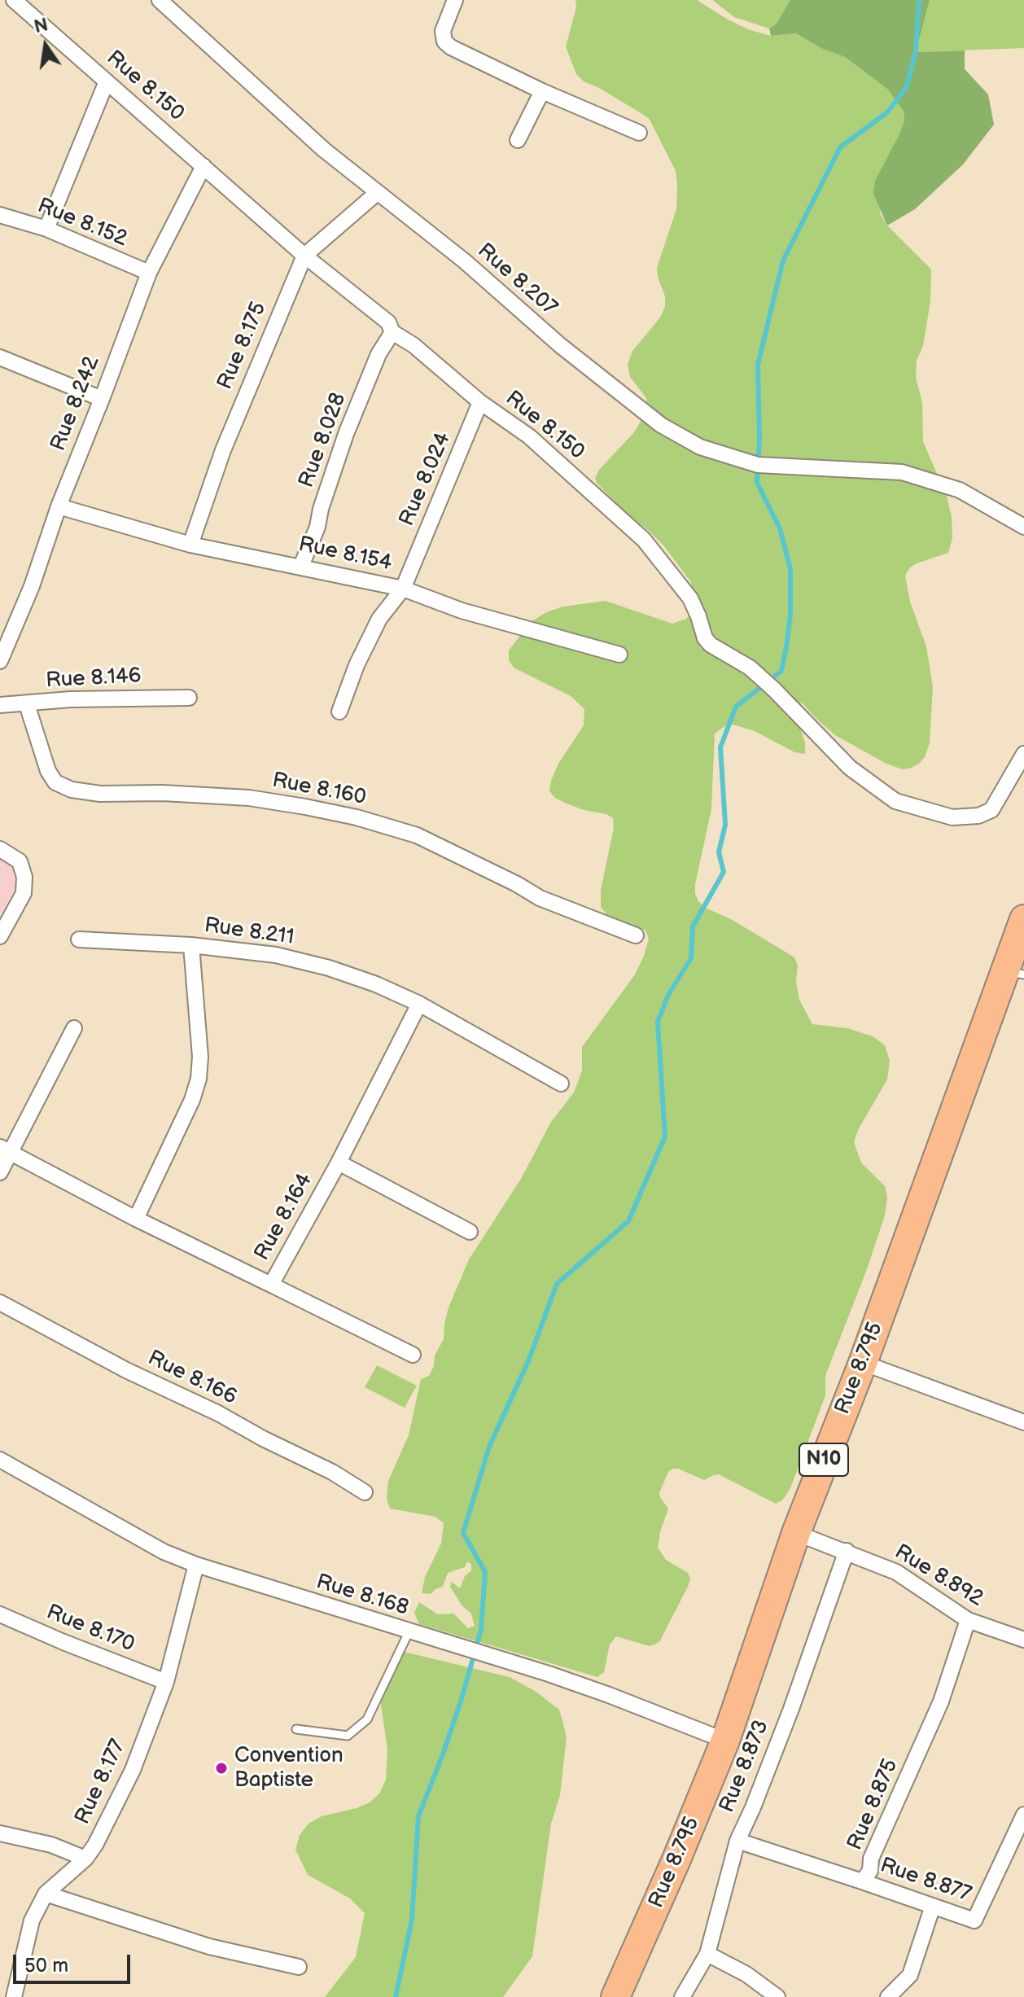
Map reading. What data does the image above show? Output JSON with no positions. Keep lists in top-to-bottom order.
{
  "streets": {
    "highway": ["Rue 8.795", "N10"],
    "street": [
      "Rue 8.150",
      "Rue 8.152",
      "Rue 8.207",
      "Rue 8.175",
      "Rue 8.242",
      "Rue 8.028",
      "Rue 8.024",
      "Rue 8.154",
      "Rue 8.146",
      "Rue 8.160",
      "Rue 8.211",
      "Rue 8.164",
      "Rue 8.166",
      "Rue 8.892",
      "Rue 8.168",
      "Rue 8.170",
      "Rue 8.873",
      "Rue 8.177",
      "Rue 8.875",
      "Rue 8.877"
    ]
  },
  "crossings": [
    ["Rue 8.150", "Rue 8.175"],
    ["Rue 8.150", "Rue 8.242"],
    ["Rue 8.150", "Rue 8.028"],
    ["Rue 8.150", "Rue 8.024"],
    ["Rue 8.152", "Rue 8.242"],
    ["Rue 8.207", "Rue 8.175"],
    ["Rue 8.175", "Rue 8.154"],
    ["Rue 8.242", "Rue 8.154"],
    ["Rue 8.028", "Rue 8.154"],
    ["Rue 8.024", "Rue 8.154"],
    ["Rue 8.146", "Rue 8.160"],
    ["Rue 8.211", "Rue 8.164"],
    ["Rue 8.795", "Rue 8.892"],
    ["Rue 8.795", "Rue 8.168"],
    ["Rue 8.892", "Rue 8.873"],
    ["Rue 8.892", "Rue 8.875"],
    ["Rue 8.168", "Rue 8.177"],
    ["Rue 8.170", "Rue 8.177"],
    ["Rue 8.873", "Rue 8.875"],
    ["Rue 8.875", "Rue 8.877"]
  ],
  "places": ["Convention Baptiste"],
  "scale_bar": "50 m",
  "north": "top"
}
